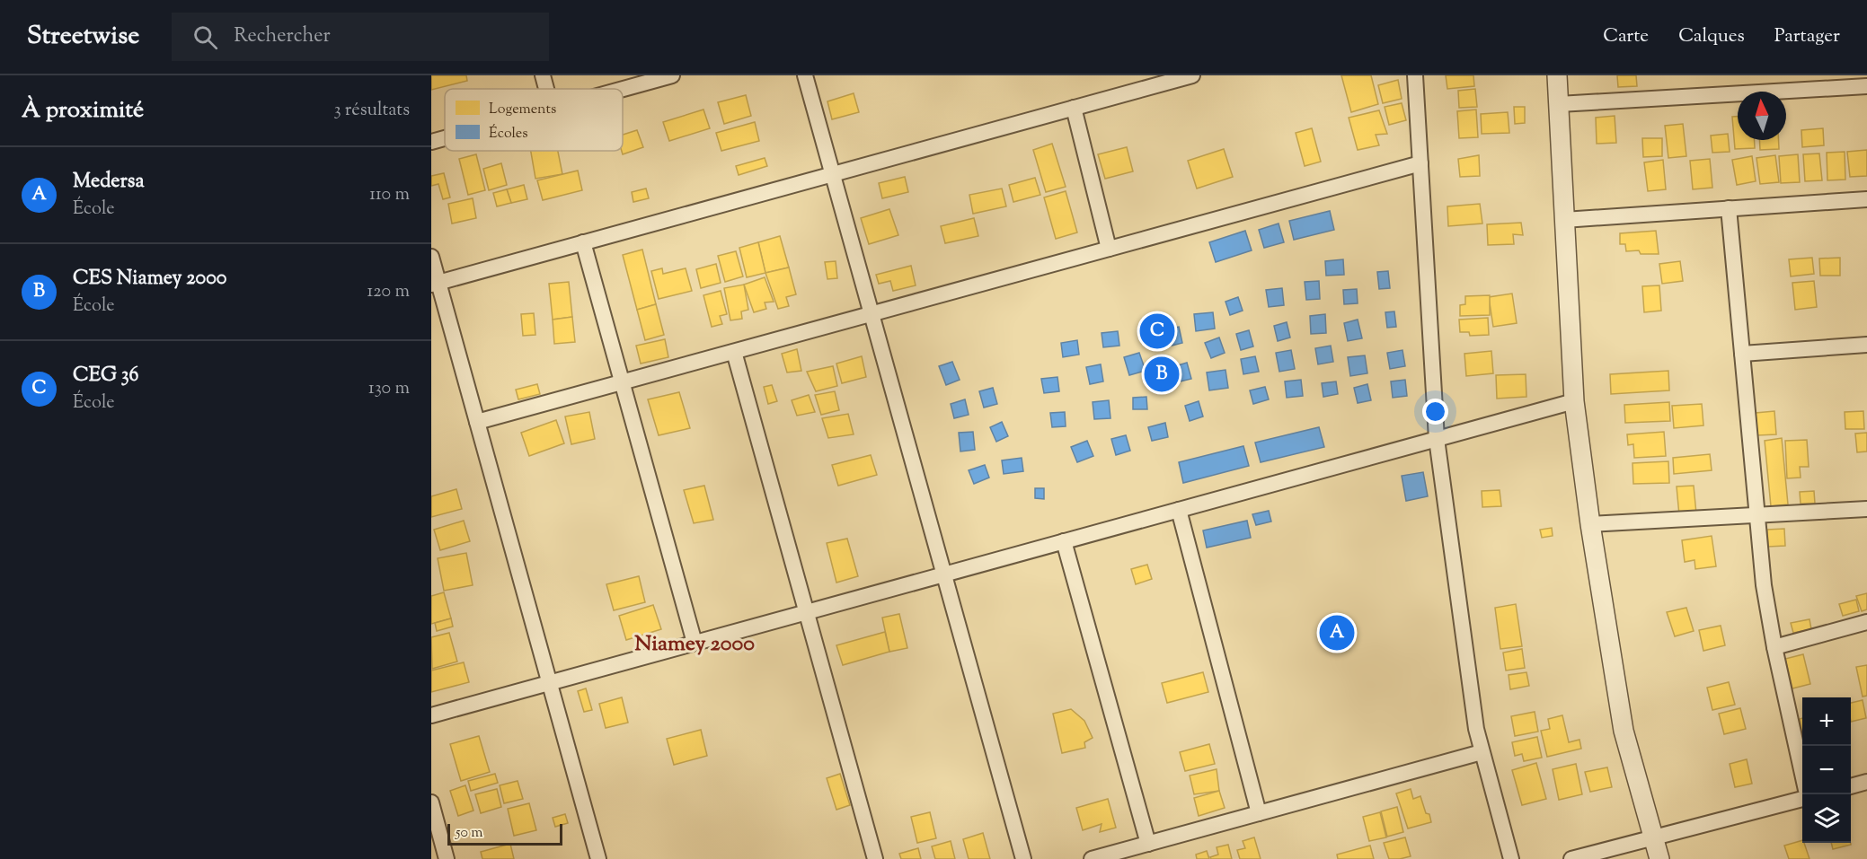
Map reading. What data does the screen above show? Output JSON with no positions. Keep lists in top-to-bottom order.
{
  "districts": ["Niamey 2000"],
  "legend": ["Logements", "Écoles"],
  "scale_bar": "50 m",
  "north": "top",
  "page": {
    "header": "Streetwise",
    "search": "Rechercher",
    "nav": ["Carte", "Calques", "Partager"],
    "heading": ["À proximité", "3 résultats"],
    "list": [
      {
        "mark": "A",
        "name": "Medersa",
        "note": "École",
        "value": "110 m"
      },
      {
        "mark": "B",
        "name": "CES Niamey 2000",
        "note": "École",
        "value": "120 m"
      },
      {
        "mark": "C",
        "name": "CEG 36",
        "note": "École",
        "value": "130 m"
      }
    ],
    "pins": ["C", "B", "A"],
    "map_buttons": ["+", "−"],
    "scale": "50 m"
  }
}
